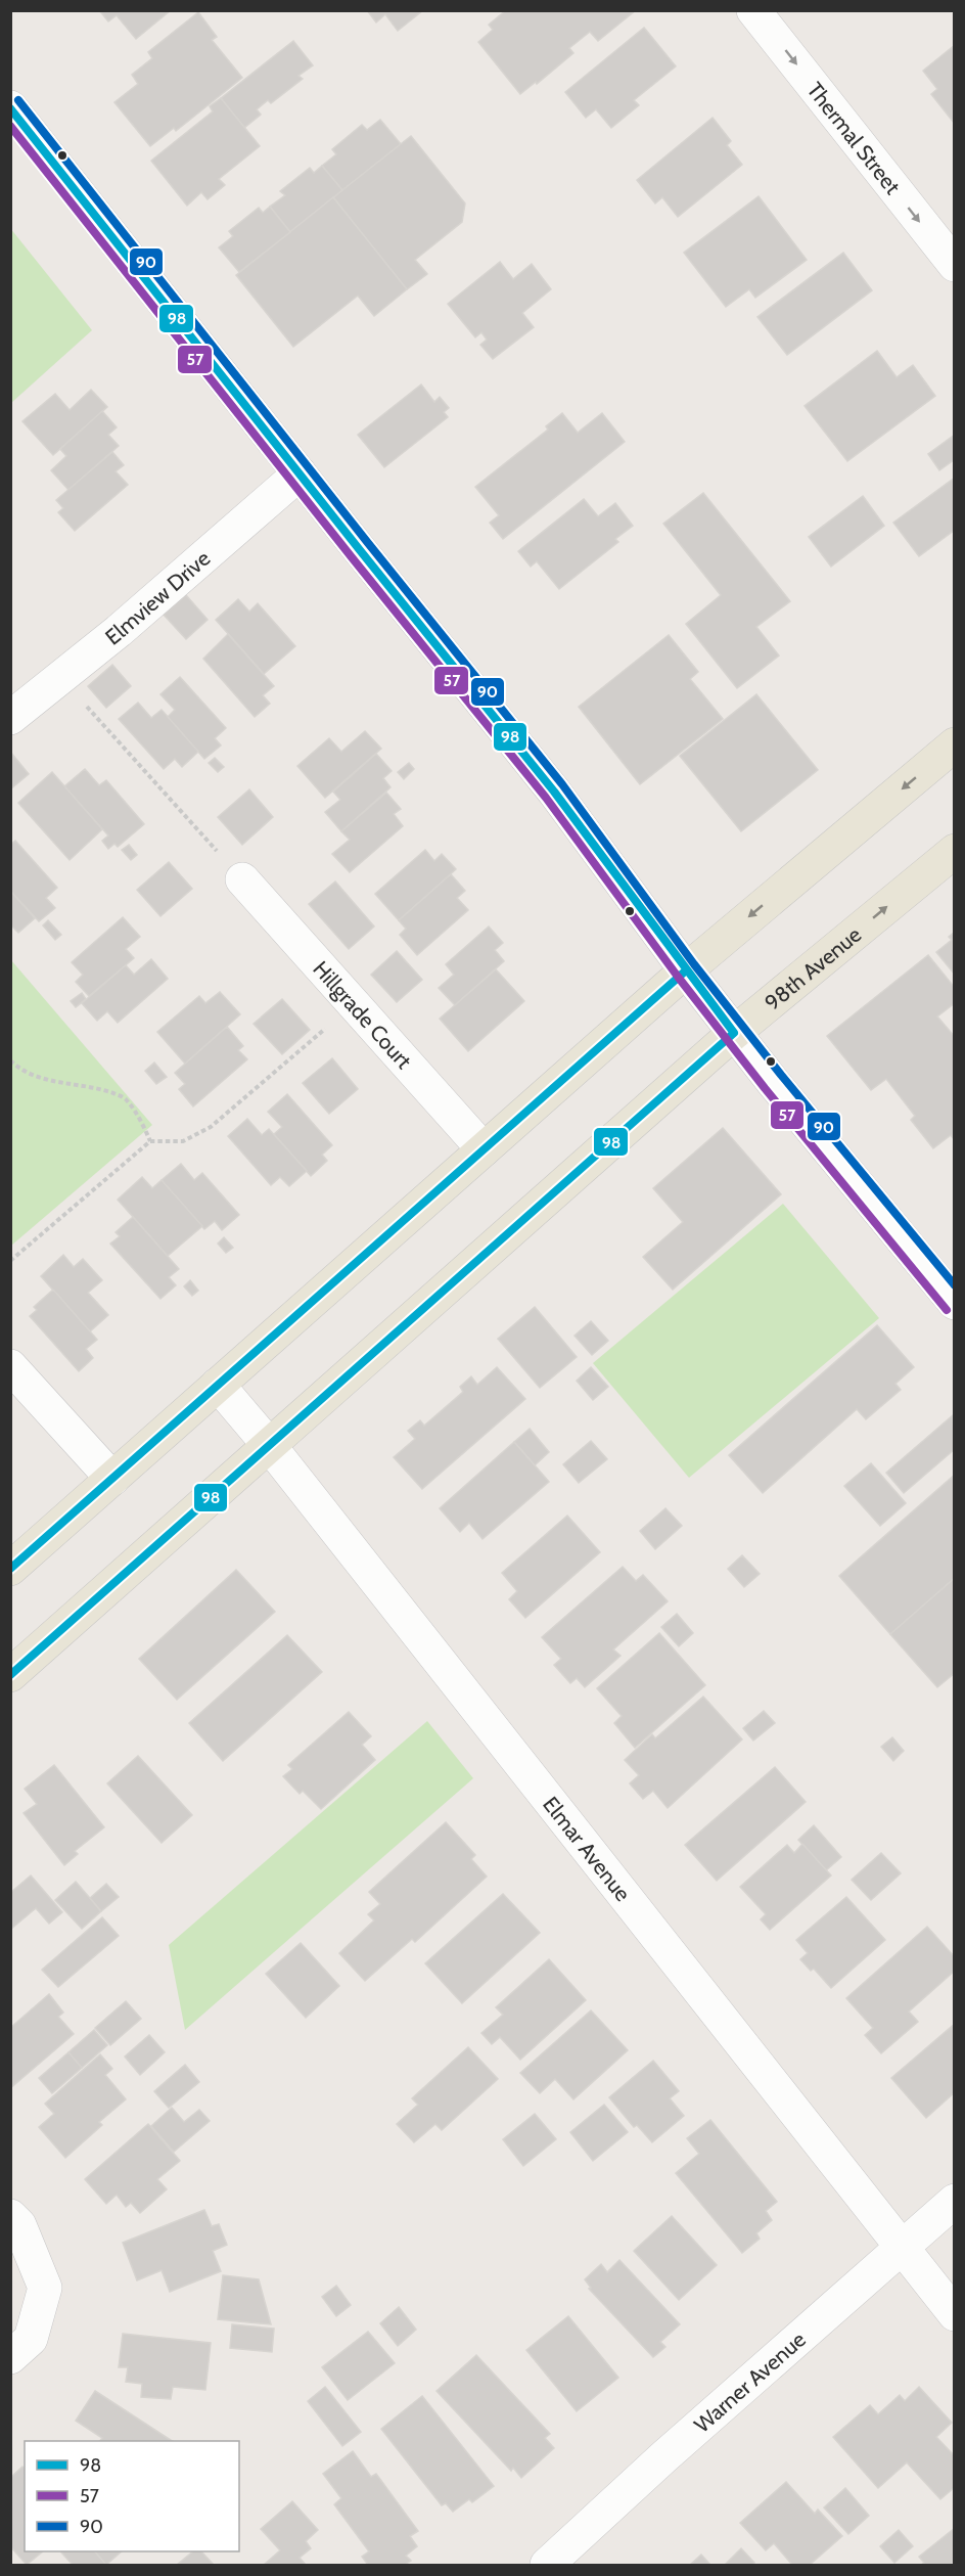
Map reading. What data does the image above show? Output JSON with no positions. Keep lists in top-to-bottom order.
{
  "streets": {
    "main road": ["98th Avenue"],
    "street": [
      "Thermal Street",
      "Elmview Drive",
      "Hillgrade Court",
      "Elmar Avenue",
      "Warner Avenue"
    ]
  },
  "crossings": [
    ["98th Avenue", "Elmar Avenue"],
    ["Elmar Avenue", "Warner Avenue"]
  ],
  "one_way": ["Thermal Street"],
  "lines": ["transit line 90", "transit line 98", "transit line 57"],
  "legend": ["98", "57", "90"]
}
